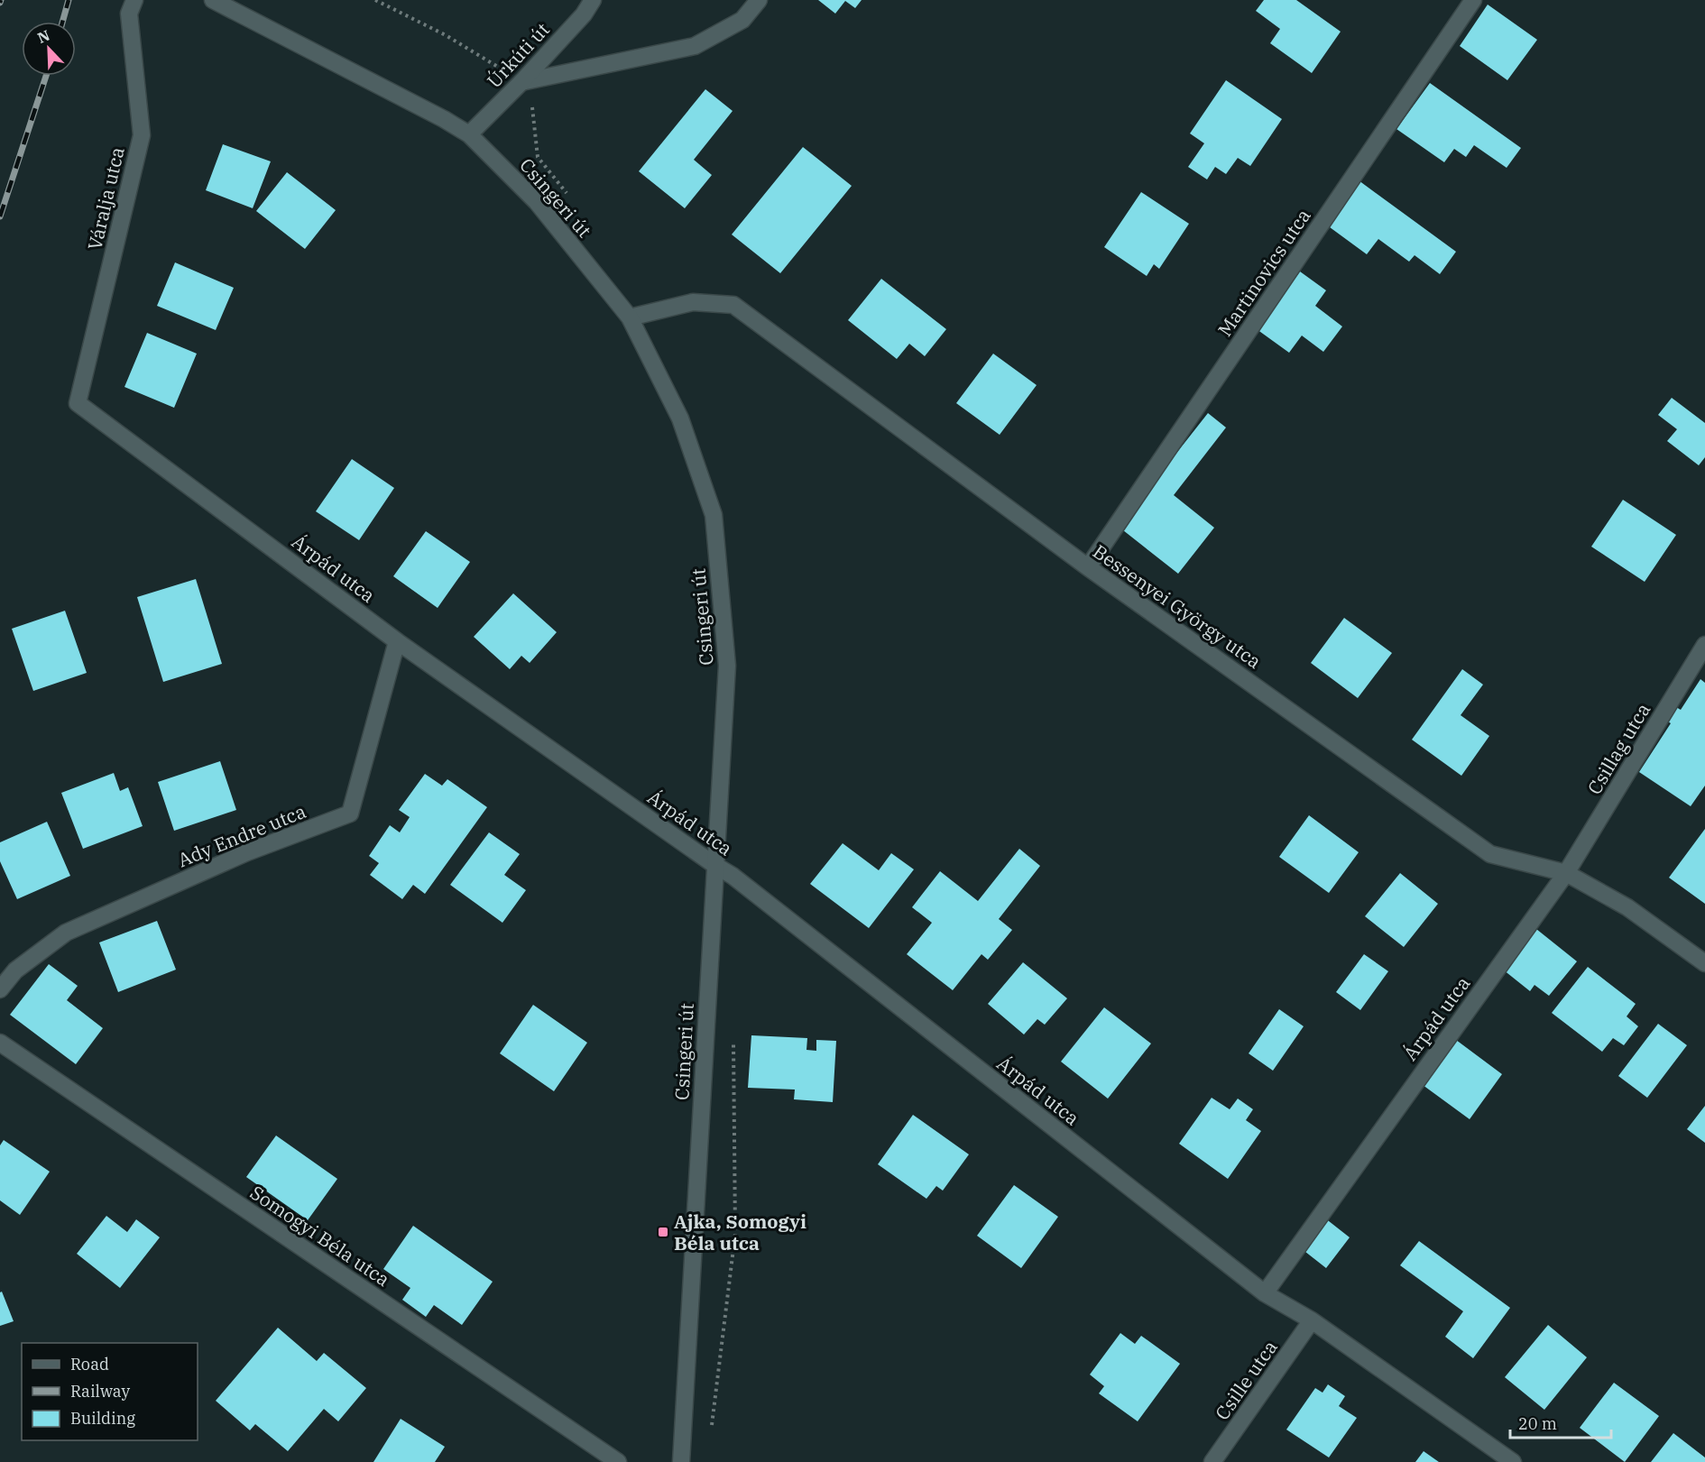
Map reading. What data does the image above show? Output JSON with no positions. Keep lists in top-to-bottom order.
{
  "streets": {
    "street": [
      "Úrkúti út",
      "Csingeri út",
      "Váralja utca",
      "Martinovics utca",
      "Árpád utca",
      "Bessenyei György utca",
      "Csillag utca",
      "Ady Endre utca",
      "Somogyi Béla utca",
      "Csille utca"
    ]
  },
  "crossings": [
    ["Úrkúti út", "Csingeri út"],
    ["Csingeri út", "Árpád utca"],
    ["Csingeri út", "Bessenyei György utca"],
    ["Váralja utca", "Árpád utca"],
    ["Martinovics utca", "Bessenyei György utca"],
    ["Árpád utca", "Bessenyei György utca"],
    ["Árpád utca", "Csillag utca"],
    ["Árpád utca", "Ady Endre utca"],
    ["Árpád utca", "Csille utca"],
    ["Bessenyei György utca", "Csillag utca"]
  ],
  "places": {
    "transit": ["Ajka, Somogyi Béla utca"]
  },
  "legend": ["Road", "Railway", "Building"],
  "scale_bar": "20 m",
  "north": "top left"
}
